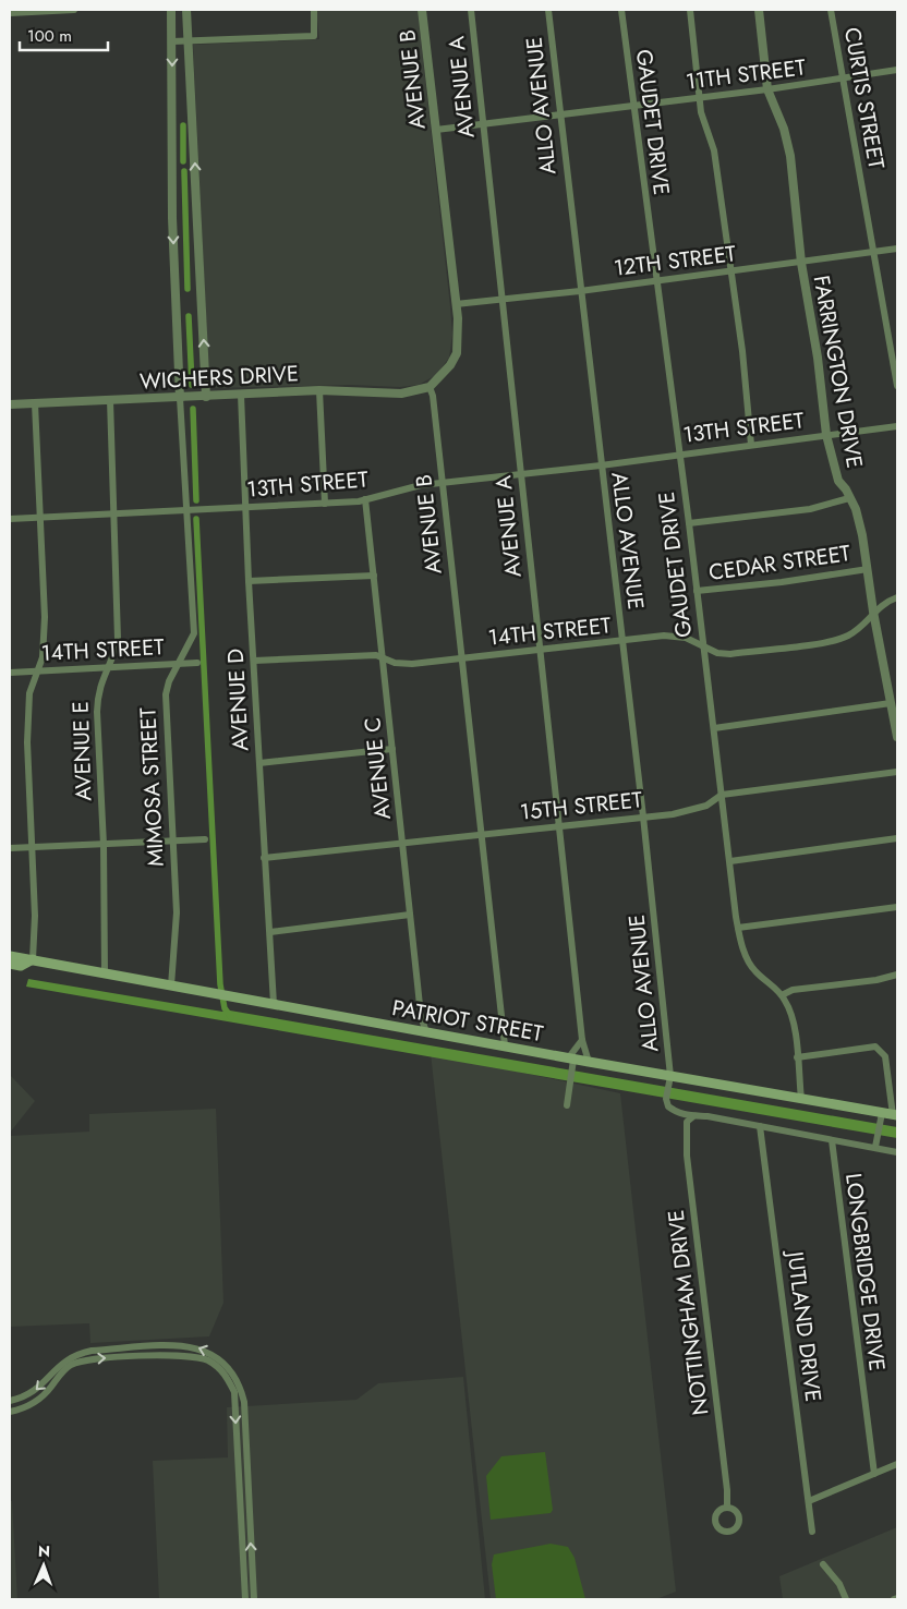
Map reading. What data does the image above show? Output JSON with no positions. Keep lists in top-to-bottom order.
{
  "streets": {
    "main road": ["PATRIOT STREET"],
    "street": [
      "11TH STREET",
      "AVENUE B",
      "AVENUE A",
      "CURTIS STREET",
      "ALLO AVENUE",
      "GAUDET DRIVE",
      "12TH STREET",
      "FARRINGTON DRIVE",
      "WICHERS DRIVE",
      "13TH STREET",
      "CEDAR STREET",
      "14TH STREET",
      "AVENUE D",
      "AVENUE E",
      "AVENUE C",
      "MIMOSA STREET",
      "15TH STREET",
      "LONGBRIDGE DRIVE",
      "NOTTINGHAM DRIVE",
      "JUTLAND DRIVE"
    ]
  },
  "crossings": [
    ["11TH STREET", "AVENUE B"],
    ["11TH STREET", "AVENUE A"],
    ["11TH STREET", "CURTIS STREET"],
    ["11TH STREET", "ALLO AVENUE"],
    ["11TH STREET", "GAUDET DRIVE"],
    ["11TH STREET", "FARRINGTON DRIVE"],
    ["AVENUE B", "12TH STREET"],
    ["AVENUE B", "WICHERS DRIVE"],
    ["AVENUE B", "13TH STREET"],
    ["AVENUE B", "14TH STREET"],
    ["AVENUE B", "15TH STREET"],
    ["AVENUE B", "PATRIOT STREET"],
    ["AVENUE A", "12TH STREET"],
    ["AVENUE A", "13TH STREET"],
    ["AVENUE A", "14TH STREET"],
    ["AVENUE A", "15TH STREET"],
    ["AVENUE A", "PATRIOT STREET"],
    ["CURTIS STREET", "12TH STREET"],
    ["ALLO AVENUE", "12TH STREET"],
    ["ALLO AVENUE", "13TH STREET"],
    ["ALLO AVENUE", "14TH STREET"],
    ["ALLO AVENUE", "15TH STREET"],
    ["ALLO AVENUE", "PATRIOT STREET"],
    ["ALLO AVENUE", "NOTTINGHAM DRIVE"],
    ["GAUDET DRIVE", "12TH STREET"],
    ["GAUDET DRIVE", "13TH STREET"],
    ["GAUDET DRIVE", "CEDAR STREET"],
    ["GAUDET DRIVE", "14TH STREET"],
    ["GAUDET DRIVE", "15TH STREET"],
    ["GAUDET DRIVE", "PATRIOT STREET"],
    ["12TH STREET", "FARRINGTON DRIVE"],
    ["FARRINGTON DRIVE", "13TH STREET"],
    ["FARRINGTON DRIVE", "CEDAR STREET"],
    ["FARRINGTON DRIVE", "14TH STREET"],
    ["WICHERS DRIVE", "AVENUE D"],
    ["WICHERS DRIVE", "AVENUE E"],
    ["WICHERS DRIVE", "MIMOSA STREET"],
    ["13TH STREET", "AVENUE D"],
    ["13TH STREET", "AVENUE E"],
    ["13TH STREET", "AVENUE C"],
    ["13TH STREET", "MIMOSA STREET"],
    ["14TH STREET", "AVENUE D"],
    ["14TH STREET", "AVENUE E"],
    ["14TH STREET", "AVENUE C"],
    ["14TH STREET", "MIMOSA STREET"],
    ["AVENUE D", "15TH STREET"],
    ["AVENUE D", "PATRIOT STREET"],
    ["AVENUE E", "PATRIOT STREET"],
    ["AVENUE C", "15TH STREET"],
    ["AVENUE C", "PATRIOT STREET"],
    ["MIMOSA STREET", "PATRIOT STREET"]
  ],
  "scale_bar": "100 m",
  "north": "top"
}
